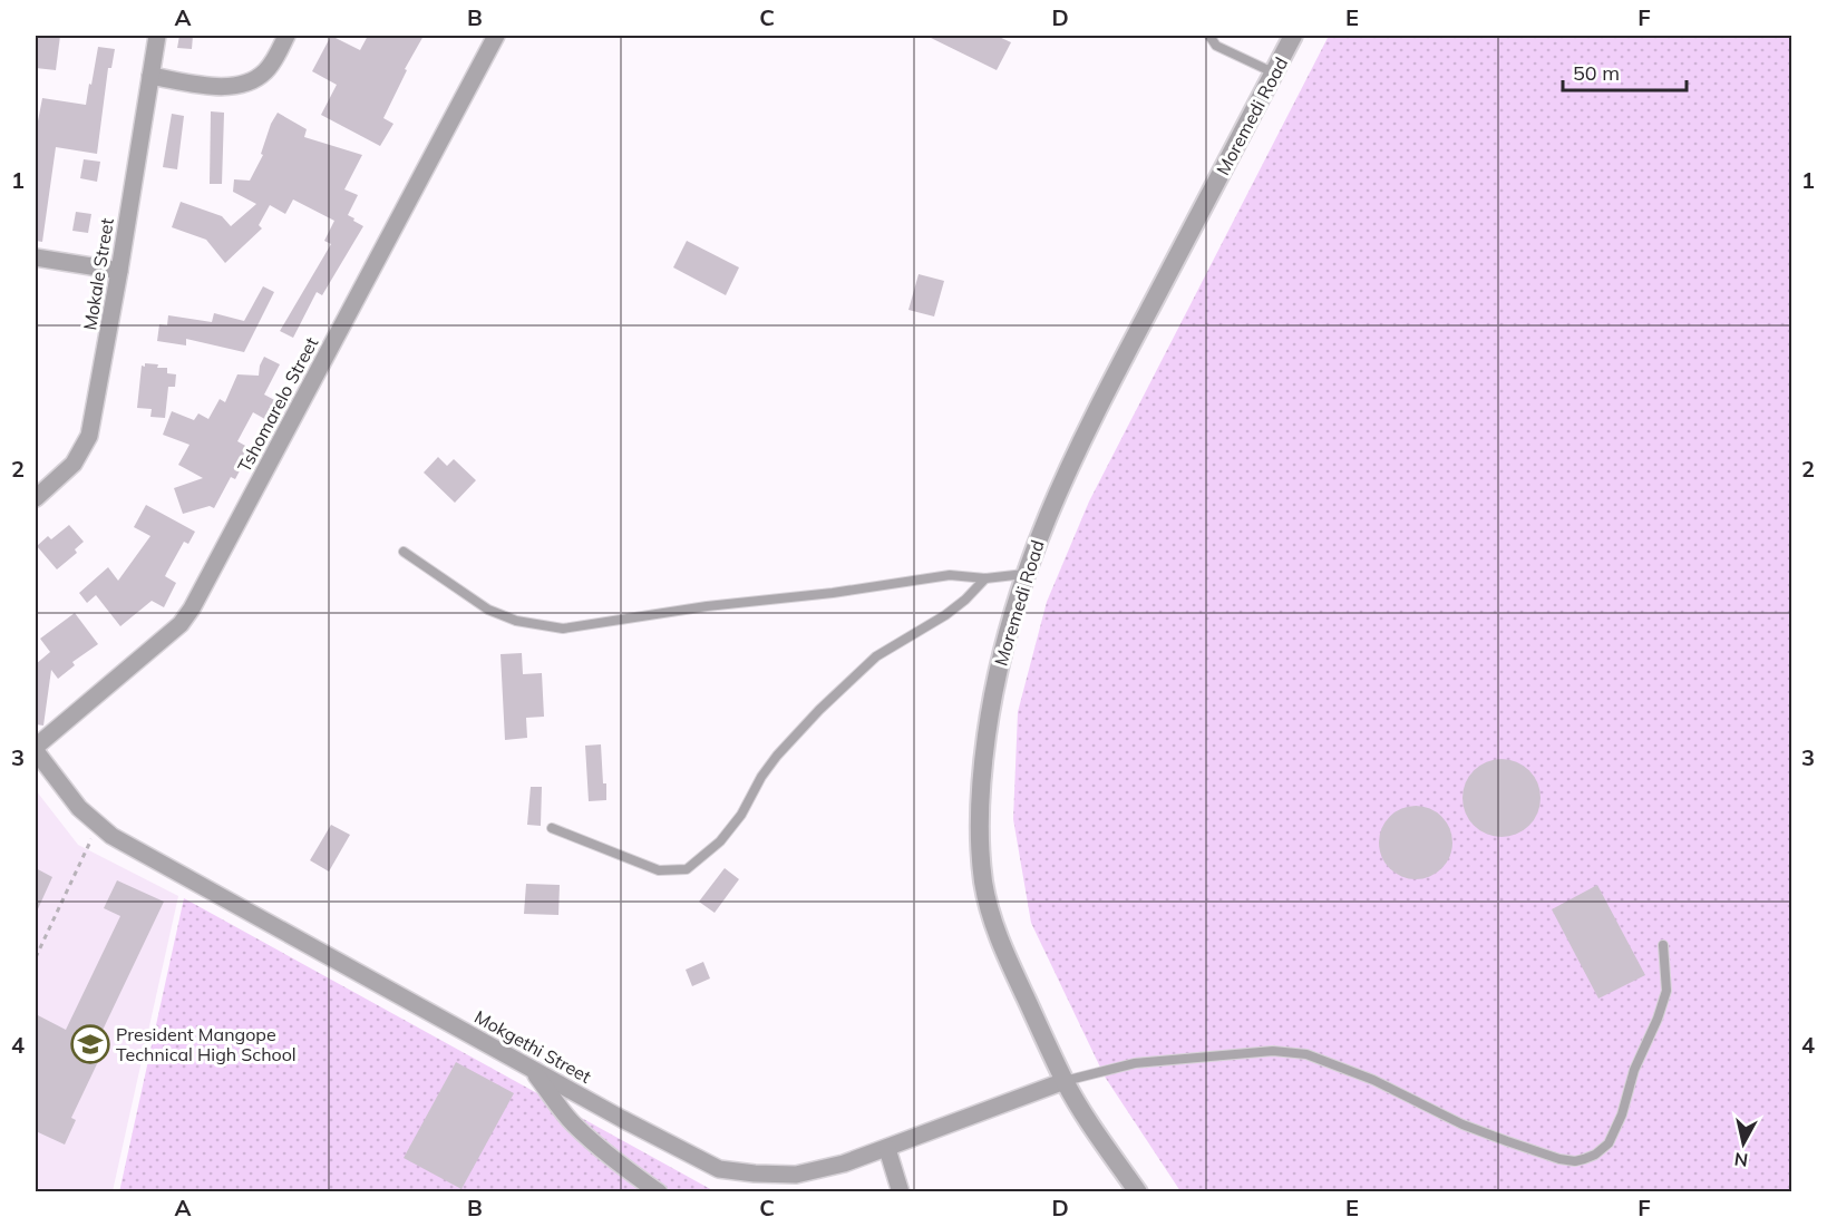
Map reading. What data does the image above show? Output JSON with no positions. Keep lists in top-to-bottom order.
{
  "streets": {
    "street": [
      "Moremedi Road",
      "Mokale Street",
      "Tshomarelo Street",
      "Mokgethi Street"
    ]
  },
  "crossings": [
    ["Moremedi Road", "Mokgethi Street"],
    ["Tshomarelo Street", "Mokgethi Street"]
  ],
  "places": {
    "school or university": ["President Mangope Technical High School"]
  },
  "scale_bar": "50 m",
  "north": "bottom",
  "grid": {
    "columns": [
      "A",
      "B",
      "C",
      "D",
      "E",
      "F"
    ],
    "rows": [
      "1",
      "2",
      "3",
      "4"
    ]
  }
}
